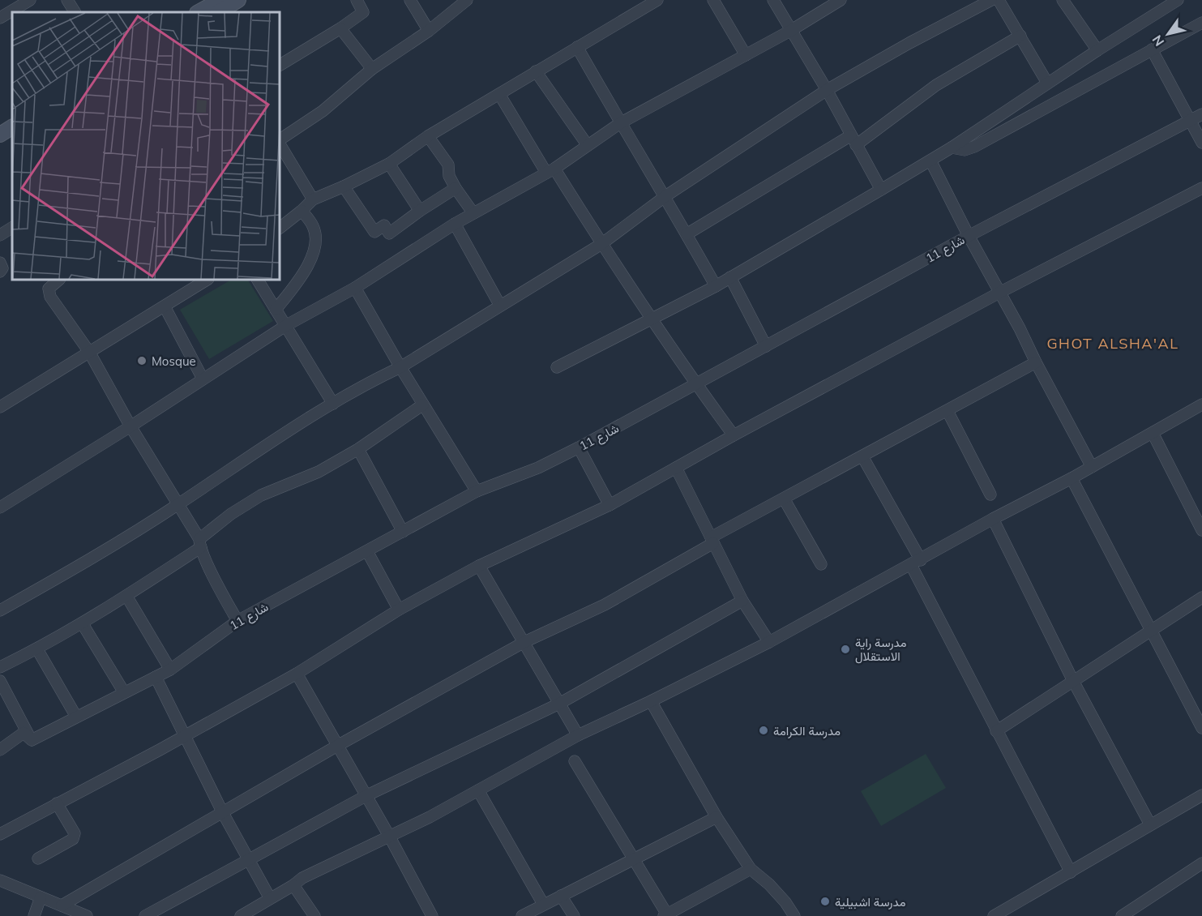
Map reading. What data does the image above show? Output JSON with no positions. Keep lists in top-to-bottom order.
{
  "streets": {
    "street": ["شارع 11"]
  },
  "districts": ["GHOT ALSHA'AL"],
  "places": [
    "Mosque",
    "مدرسة راية الاستقلال",
    "مدرسة الكرامة",
    "مدرسة اشبيلية"
  ],
  "north": "bottom left"
}
